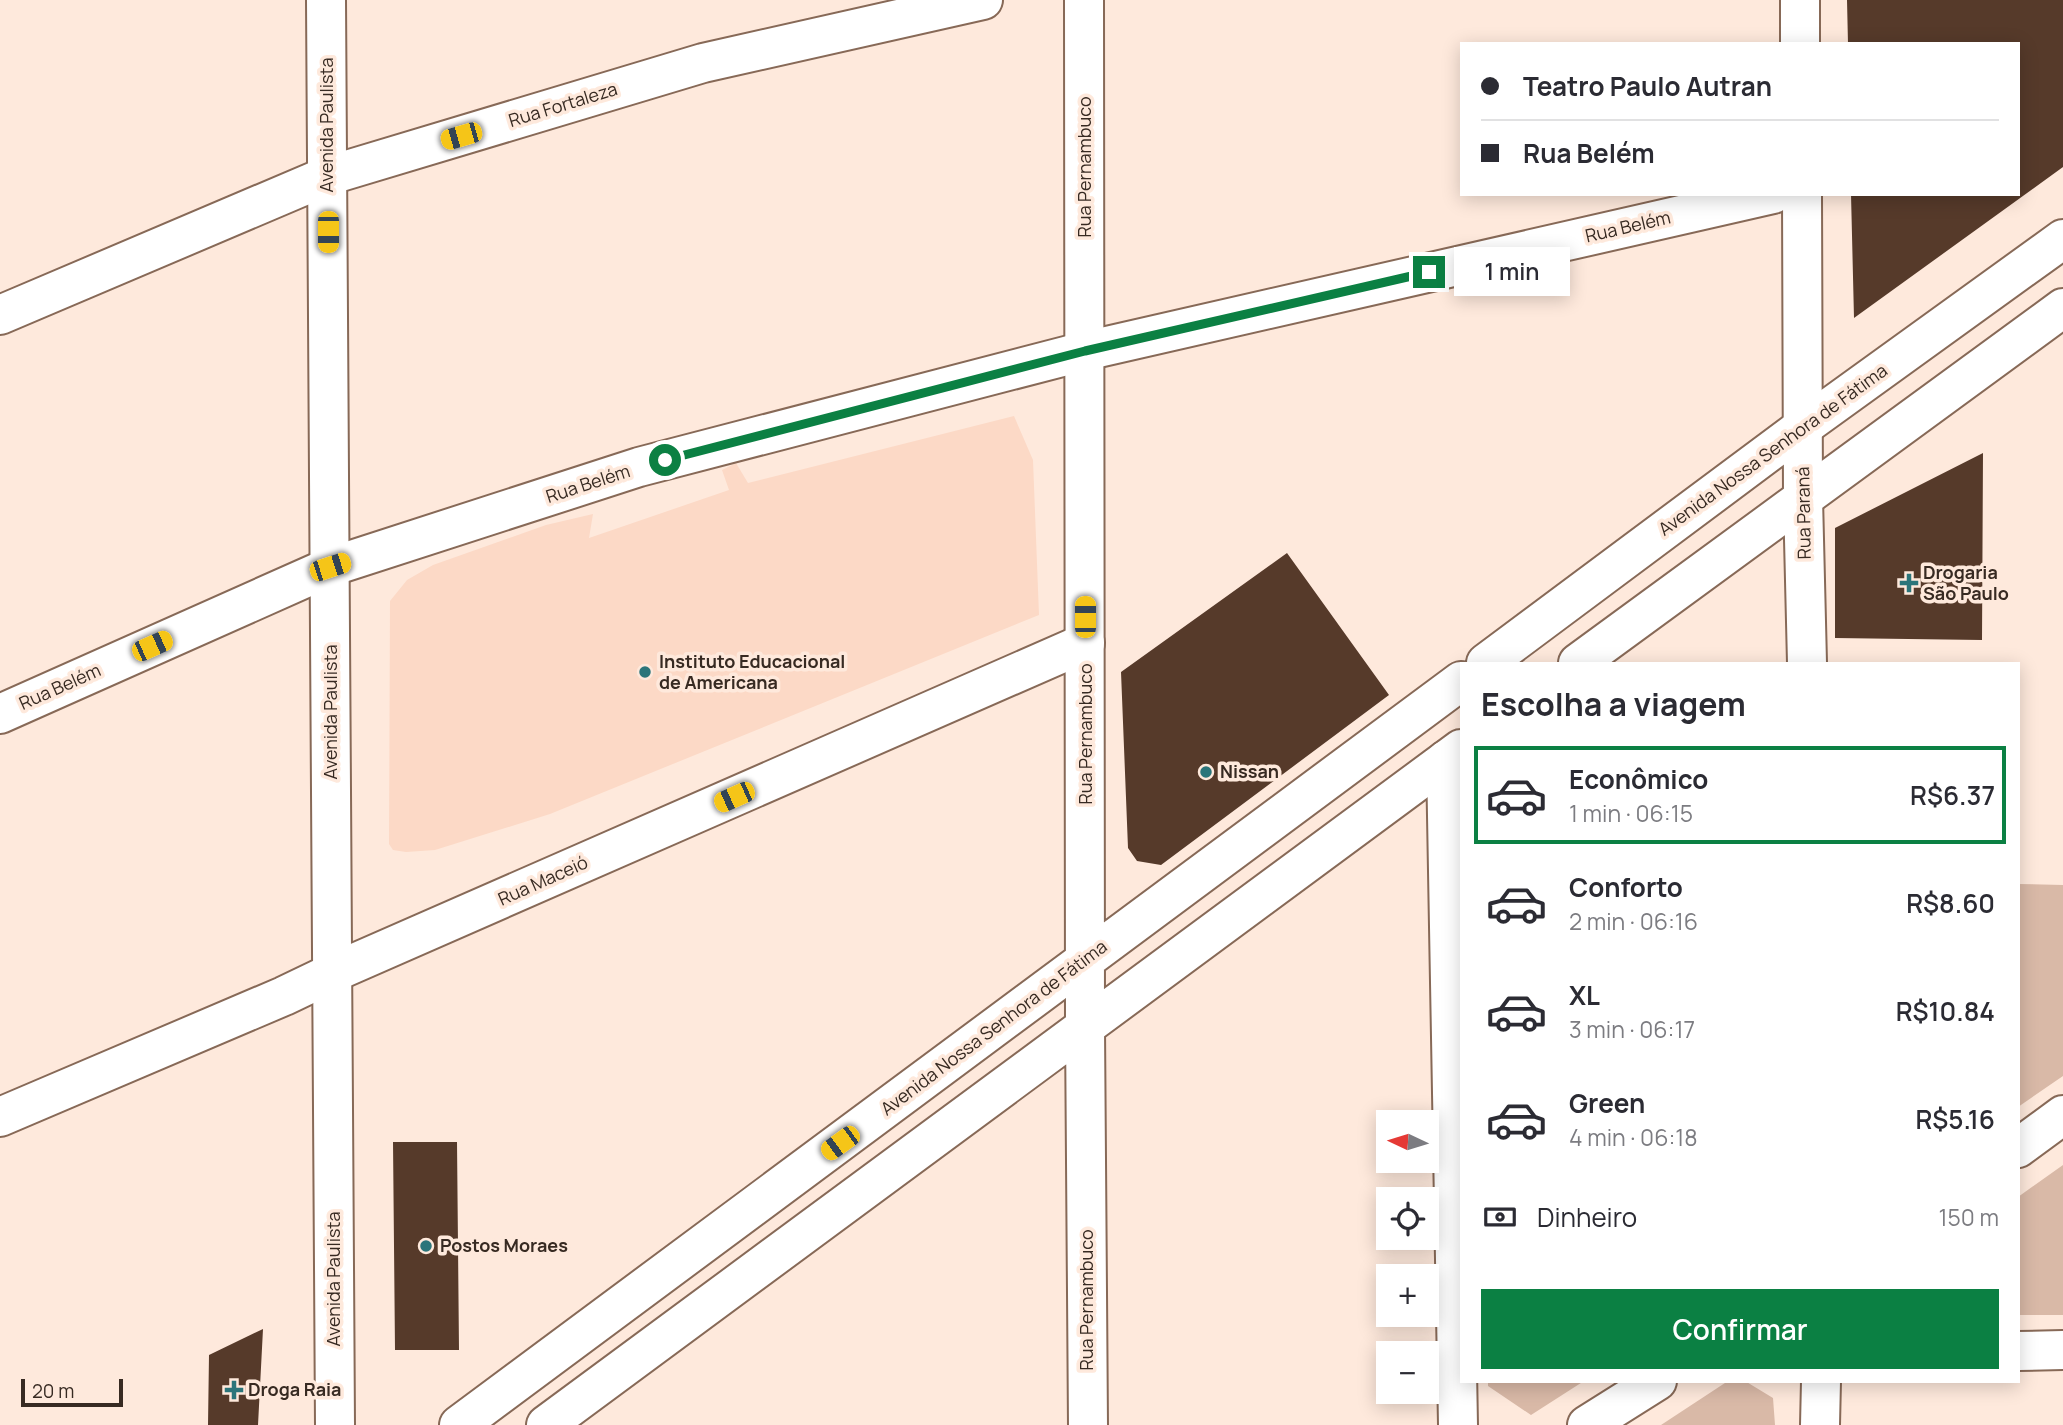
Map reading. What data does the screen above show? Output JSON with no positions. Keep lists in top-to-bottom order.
{
  "streets": {
    "main road": [
      "Rua Fortaleza",
      "Avenida Paulista",
      "Rua Pernambuco",
      "Rua Belém",
      "Avenida Nossa Senhora de Fátima",
      "Rua Paraná",
      "Rua Maceió"
    ]
  },
  "crossings": [
    ["Rua Fortaleza", "Avenida Paulista"],
    ["Avenida Paulista", "Rua Belém"],
    ["Avenida Paulista", "Rua Maceió"],
    ["Rua Pernambuco", "Rua Belém"],
    ["Rua Pernambuco", "Avenida Nossa Senhora de Fátima"],
    ["Rua Pernambuco", "Rua Maceió"],
    ["Avenida Nossa Senhora de Fátima", "Rua Paraná"]
  ],
  "places": {
    "health": ["Drogaria São Paulo", "Droga Raia"],
    "other": ["Instituto Educacional de Americana", "Nissan", "Postos Moraes"]
  },
  "scale_bar": "20 m",
  "north": "left",
  "page": {
    "banner": ["Teatro Paulo Autran", "Rua Belém"],
    "bubble": "1 min",
    "heading": "Escolha a viagem",
    "list": [
      {
        "name": "Econômico",
        "note": "1 min · 06:15",
        "value": "R$6.37"
      },
      {
        "name": "Conforto",
        "note": "2 min · 06:16",
        "value": "R$8.60"
      },
      {
        "name": "XL",
        "note": "3 min · 06:17",
        "value": "R$10.84"
      },
      {
        "name": "Green",
        "note": "4 min · 06:18",
        "value": "R$5.16"
      }
    ],
    "map_buttons": ["+", "−"],
    "pay": ["Dinheiro", "150 m"],
    "buttons": "Confirmar",
    "scale": "20 m"
  }
}
